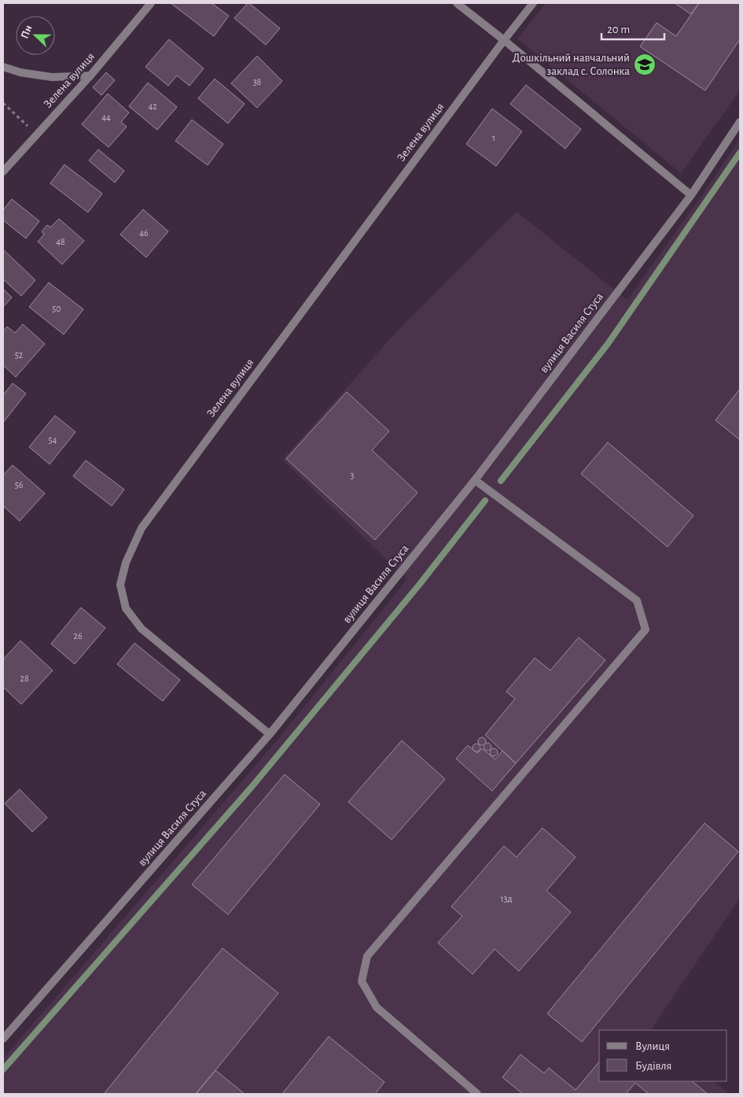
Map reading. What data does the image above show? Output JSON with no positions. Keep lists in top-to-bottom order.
{
  "streets": {
    "street": ["Зелена вулиця", "вулиця Василя Стуса"]
  },
  "crossings": [
    ["Зелена вулиця", "вулиця Василя Стуса"]
  ],
  "places": {
    "school or university": ["Дошкільний навчальний заклад с. Солонка"]
  },
  "house_numbers": [
    "38",
    "42",
    "44",
    "1",
    "46",
    "48",
    "50",
    "52",
    "54",
    "3",
    "56",
    "26",
    "28",
    "13д"
  ],
  "legend": ["Вулиця", "Будівля"],
  "scale_bar": "20 m",
  "north": "left"
}
